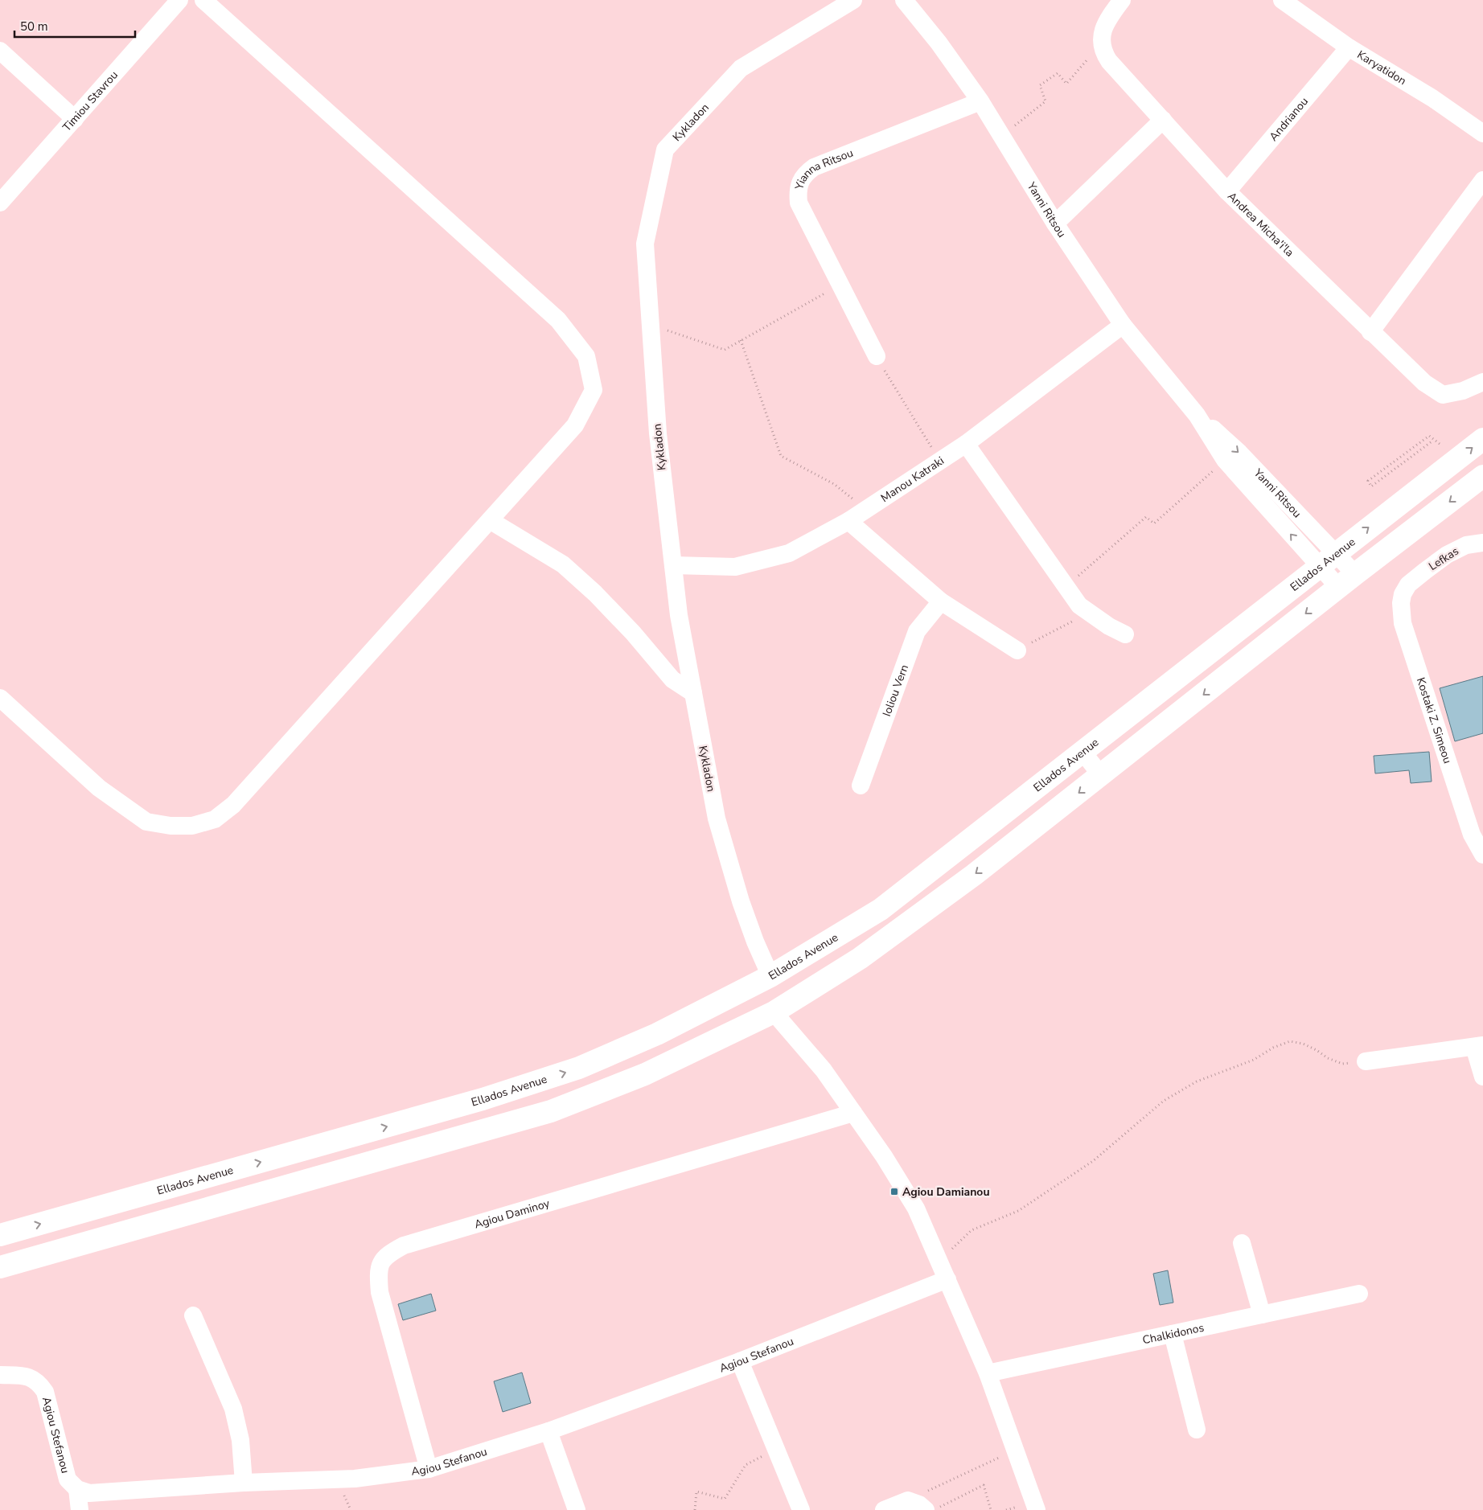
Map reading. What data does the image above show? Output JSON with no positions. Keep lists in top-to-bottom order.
{
  "streets": {
    "main road": ["Ellados Avenue"],
    "street": [
      "Karyatidon",
      "Timiou Stavrou",
      "Andrianou",
      "Kykladon",
      "Yianna Ritsou",
      "Yanni Ritsou",
      "Andrea Micha'i'la",
      "Manou Katraki",
      "Lefkas",
      "Ioliou Vern",
      "Kostaki Z. Simeou",
      "Agiou Daminoy",
      "Chalkidonos",
      "Agiou Stefanou"
    ]
  },
  "crossings": [
    ["Karyatidon", "Andrianou"],
    ["Andrianou", "Andrea Micha'i'la"],
    ["Kykladon", "Manou Katraki"],
    ["Kykladon", "Ellados Avenue"],
    ["Yianna Ritsou", "Yanni Ritsou"],
    ["Yanni Ritsou", "Manou Katraki"],
    ["Yanni Ritsou", "Ellados Avenue"],
    ["Lefkas", "Kostaki Z. Simeou"],
    ["Agiou Daminoy", "Agiou Stefanou"]
  ],
  "places": {
    "transit": ["Agiou Damianou"]
  },
  "scale_bar": "50 m"
}
